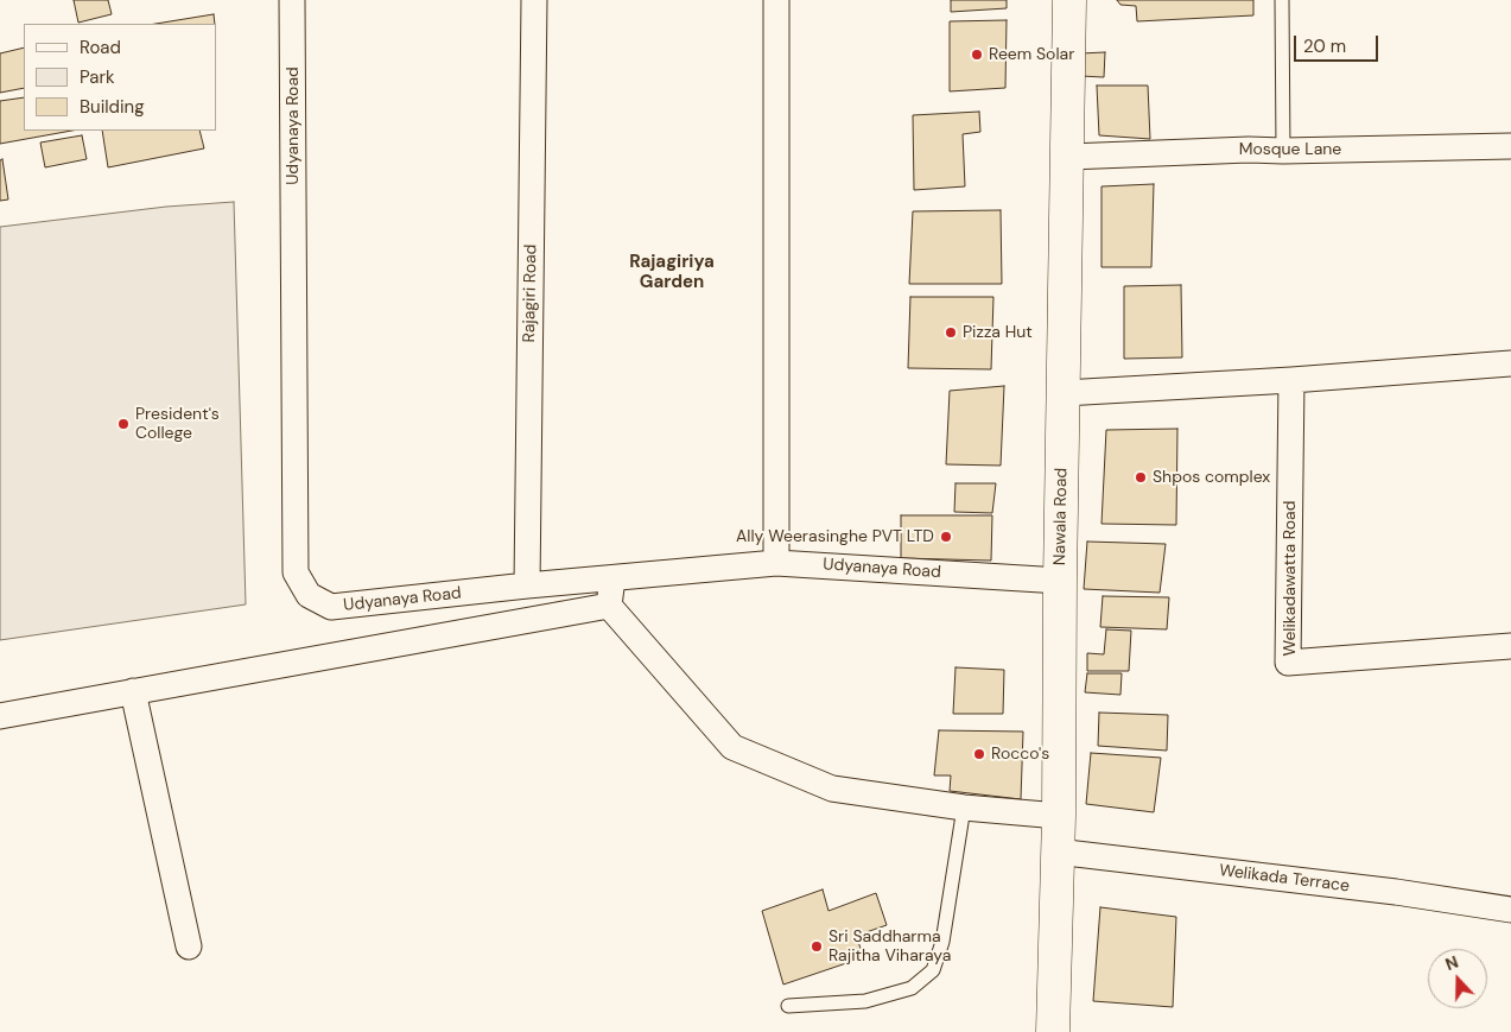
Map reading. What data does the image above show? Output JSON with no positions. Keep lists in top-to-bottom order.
{
  "streets": {
    "main road": ["Nawala Road"],
    "street": [
      "Udyanaya Road",
      "Mosque Lane",
      "Rajagiri Road",
      "Welikadawatta Road",
      "Welikada Terrace"
    ]
  },
  "crossings": [
    ["Udyanaya Road", "Rajagiri Road"],
    ["Udyanaya Road", "Nawala Road"],
    ["Mosque Lane", "Nawala Road"],
    ["Nawala Road", "Welikada Terrace"]
  ],
  "districts": ["Rajagiriya Garden"],
  "places": [
    "Reem Solar",
    "Pizza Hut",
    "President's College",
    "Shpos complex",
    "Ally Weerasinghe PVT LTD",
    "Rocco's",
    "Sri Saddharma Rajitha Viharaya"
  ],
  "legend": ["Road", "Park", "Building"],
  "scale_bar": "20 m",
  "north": "top"
}
